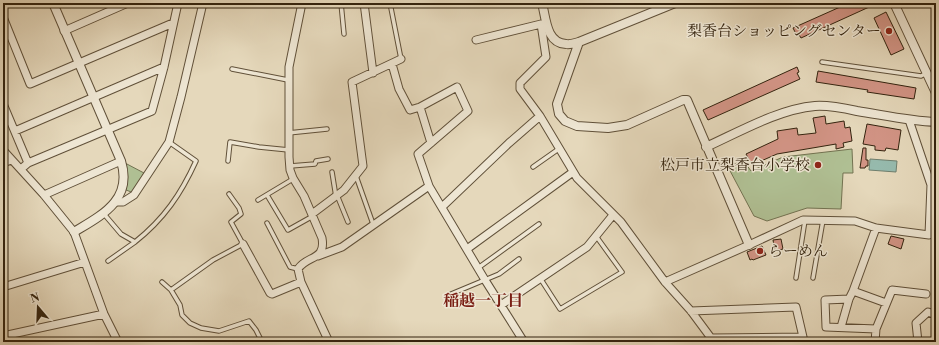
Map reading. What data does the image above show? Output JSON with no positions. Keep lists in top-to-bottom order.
{
  "districts": ["稲越一丁目"],
  "places": ["梨香台ショッピングセンター", "松戸市立梨香台小学校", "らーめん"],
  "north": "top"
}
